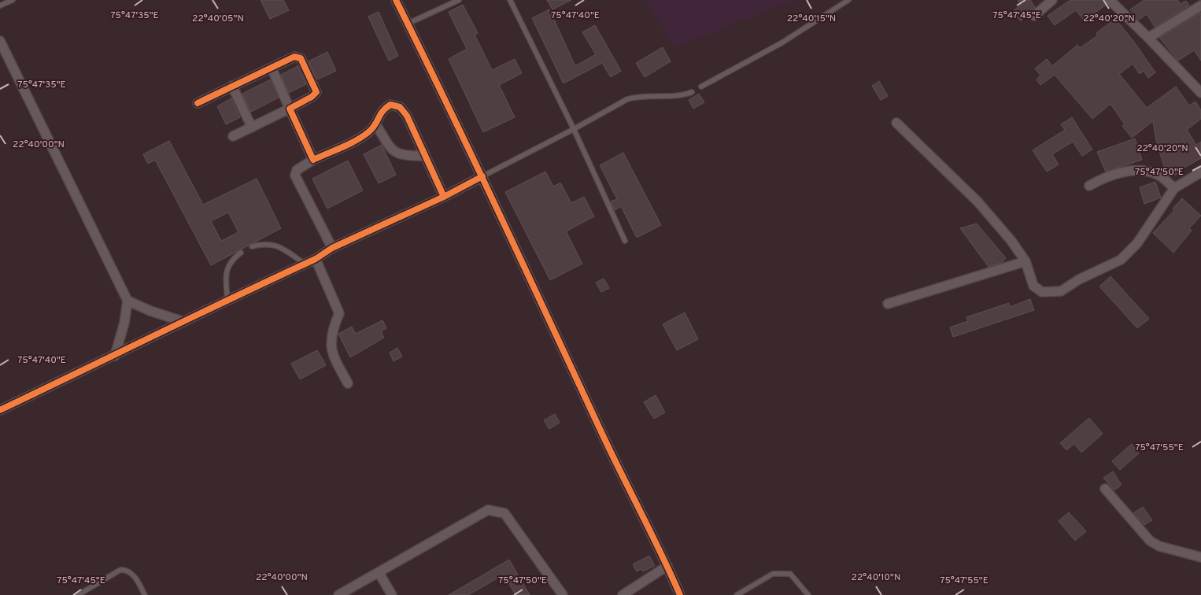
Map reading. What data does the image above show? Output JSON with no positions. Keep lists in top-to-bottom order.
{
  "coordinates": [
    "75°47'35\"E",
    "75°47'40\"E",
    "75°47'45\"E",
    "22°40'05\"N",
    "22°40'15\"N",
    "22°40'20\"N",
    "22°40'00\"N",
    "75°47'50\"E",
    "75°47'55\"E",
    "22°40'10\"N"
  ]
}
